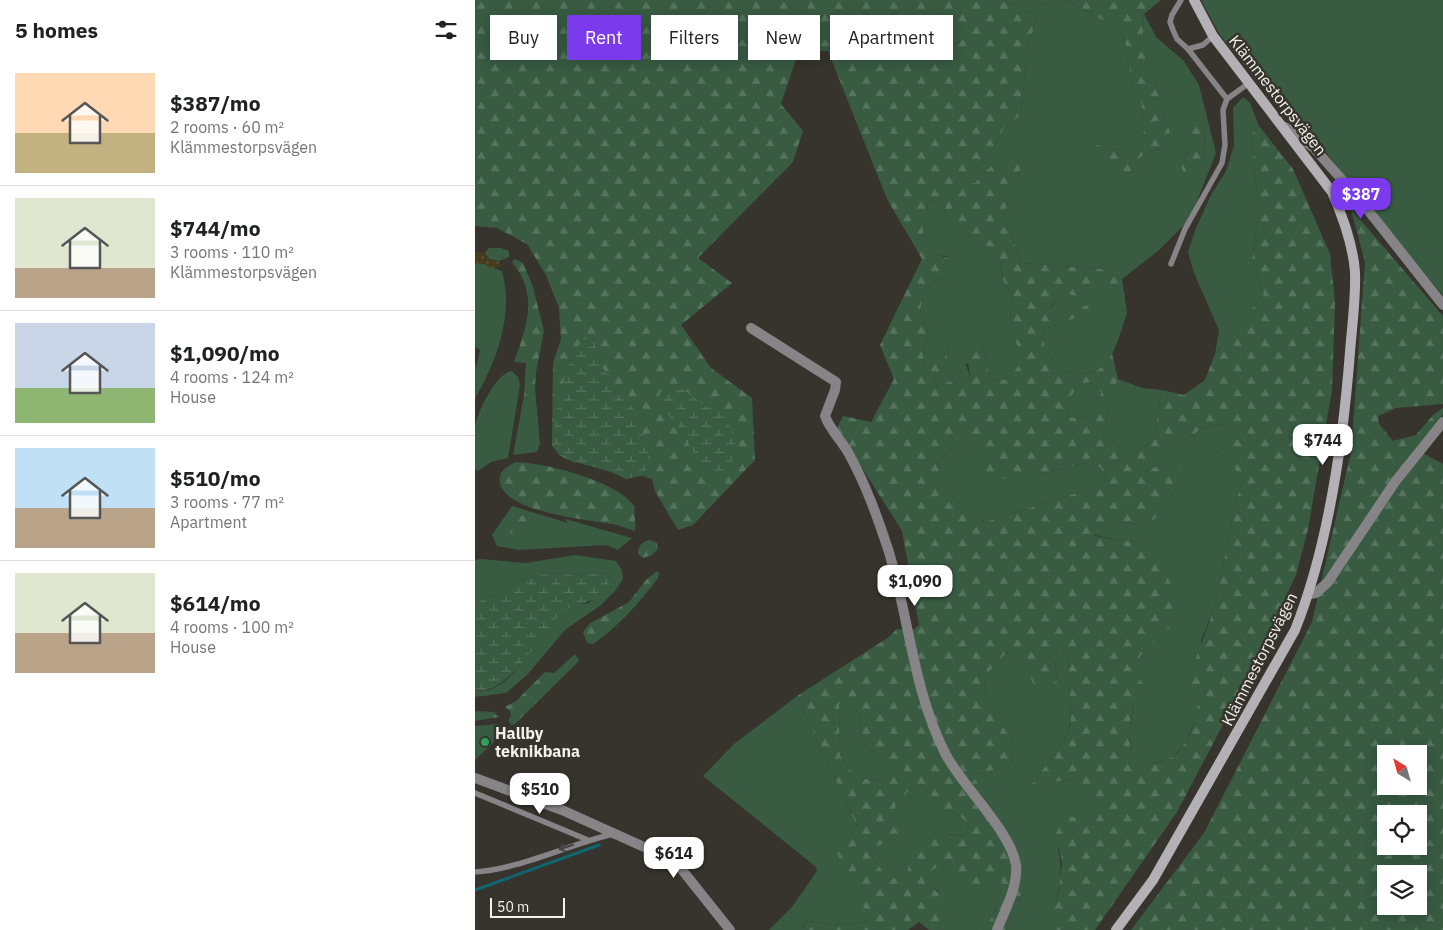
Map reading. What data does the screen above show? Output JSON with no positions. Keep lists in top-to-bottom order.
{
  "streets": {
    "street": ["Klämmestorpsvägen"]
  },
  "places": ["Hallby teknikbana"],
  "scale_bar": "50 m",
  "north": "top left",
  "page": {
    "heading": "5 homes",
    "chip": [
      "Buy",
      "Rent",
      "Filters",
      "New",
      "Apartment"
    ],
    "list": [
      {
        "name": "$387/mo",
        "note": "2 rooms · 60 m² · Klämmestorpsvägen"
      },
      {
        "name": "$744/mo",
        "note": "3 rooms · 110 m² · Klämmestorpsvägen"
      },
      {
        "name": "$1,090/mo",
        "note": "4 rooms · 124 m² · House"
      },
      {
        "name": "$510/mo",
        "note": "3 rooms · 77 m² · Apartment"
      },
      {
        "name": "$614/mo",
        "note": "4 rooms · 100 m² · House"
      }
    ],
    "price": [
      "$387",
      "$744",
      "$1,090",
      "$510",
      "$614"
    ],
    "scale": "50 m"
  }
}
